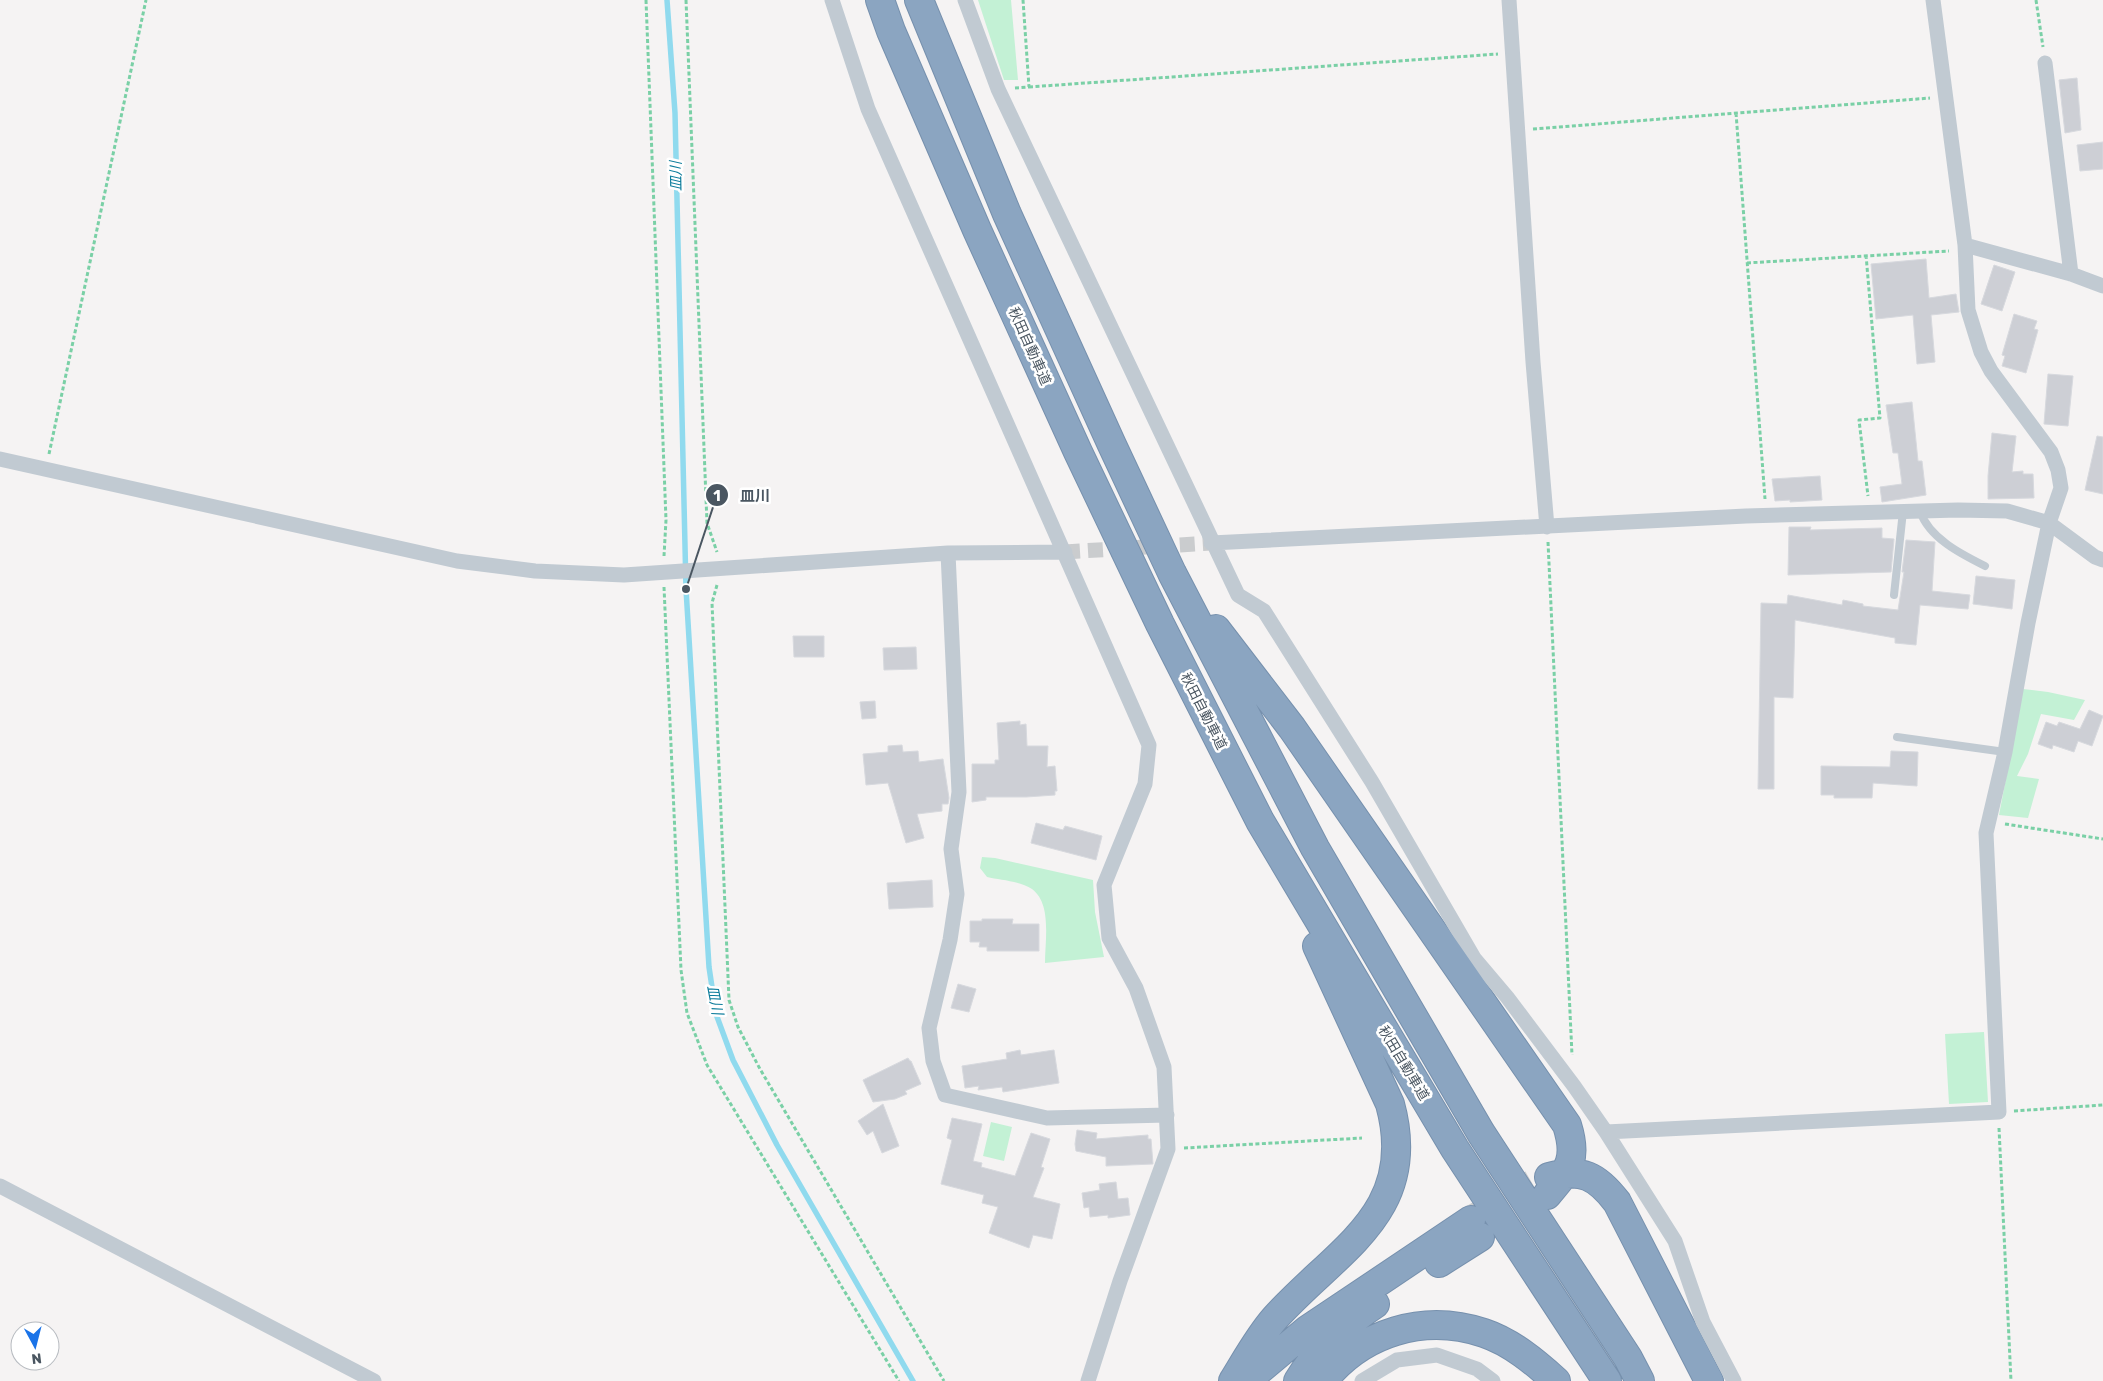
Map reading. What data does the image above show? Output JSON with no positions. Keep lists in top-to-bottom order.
{
  "streets": {
    "highway": ["秋田自動車道"]
  },
  "water": ["皿川"],
  "places": ["皿川"],
  "north": "bottom"
}
